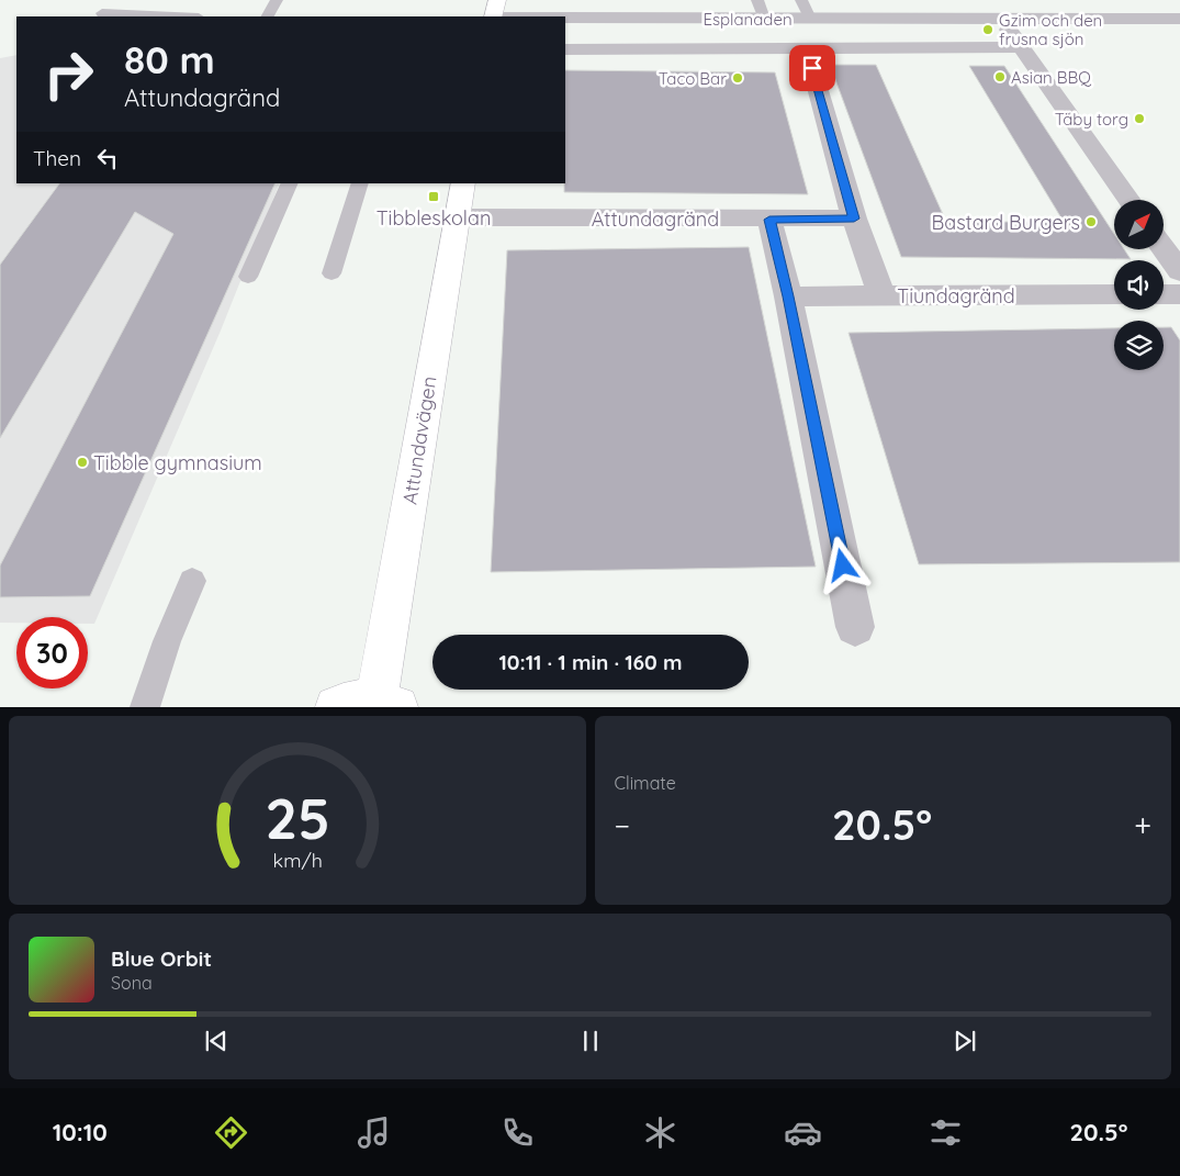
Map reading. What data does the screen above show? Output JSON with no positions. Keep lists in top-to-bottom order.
{
  "streets": {
    "street": [
      "Esplanaden",
      "Attundagränd",
      "Tiundagränd",
      "Attundavägen"
    ]
  },
  "crossings": [
    ["Attundagränd", "Attundavägen"]
  ],
  "places": {
    "other": [
      "Gzim och den frusna sjön",
      "Asian BBQ",
      "Taco Bar",
      "Täby torg",
      "Bastard Burgers",
      "Tibble gymnasium"
    ],
    "transit": ["Tibbleskolan"]
  },
  "north": "top right",
  "page": {
    "turn": ["80 m", "Attundagränd"],
    "then": "Then",
    "limit": "30",
    "trip": "10:11 · 1 min · 160 m",
    "tile": "Climate",
    "heat": ["−", "20.5°", "+"],
    "song": ["Blue Orbit", "Sona"],
    "tabs": ["10:10", "20.5°"],
    "gauge": ["25", "km/h"]
  }
}
